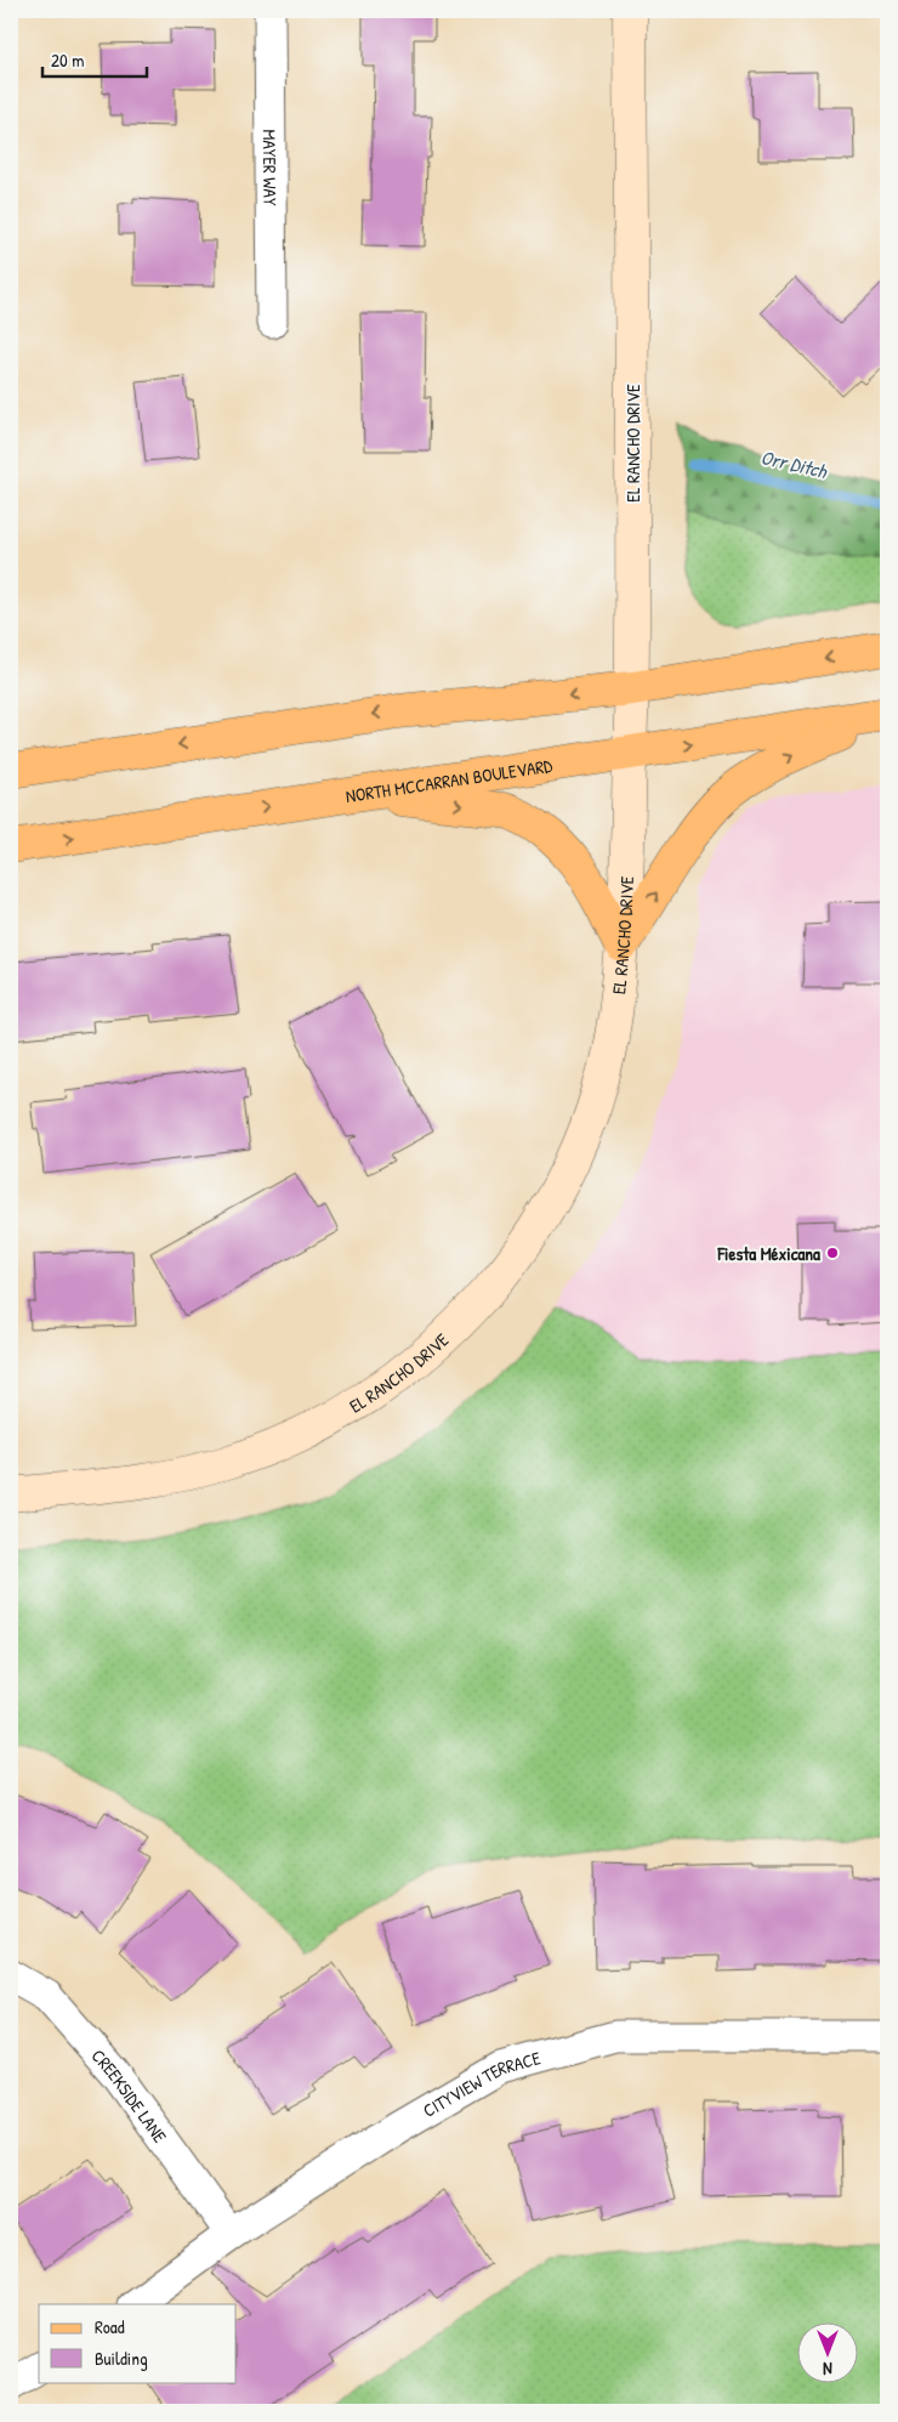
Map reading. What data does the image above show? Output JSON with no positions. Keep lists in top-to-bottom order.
{
  "streets": {
    "main road": ["EL RANCHO DRIVE", "NORTH MCCARRAN BOULEVARD"],
    "street": ["MAYER WAY", "CITYVIEW TERRACE", "CREEKSIDE LANE"]
  },
  "crossings": [
    ["EL RANCHO DRIVE", "NORTH MCCARRAN BOULEVARD"],
    ["CITYVIEW TERRACE", "CREEKSIDE LANE"]
  ],
  "water": ["Orr Ditch"],
  "places": ["Fiesta Méxicana"],
  "legend": ["Road", "Building"],
  "scale_bar": "20 m",
  "north": "bottom"
}
